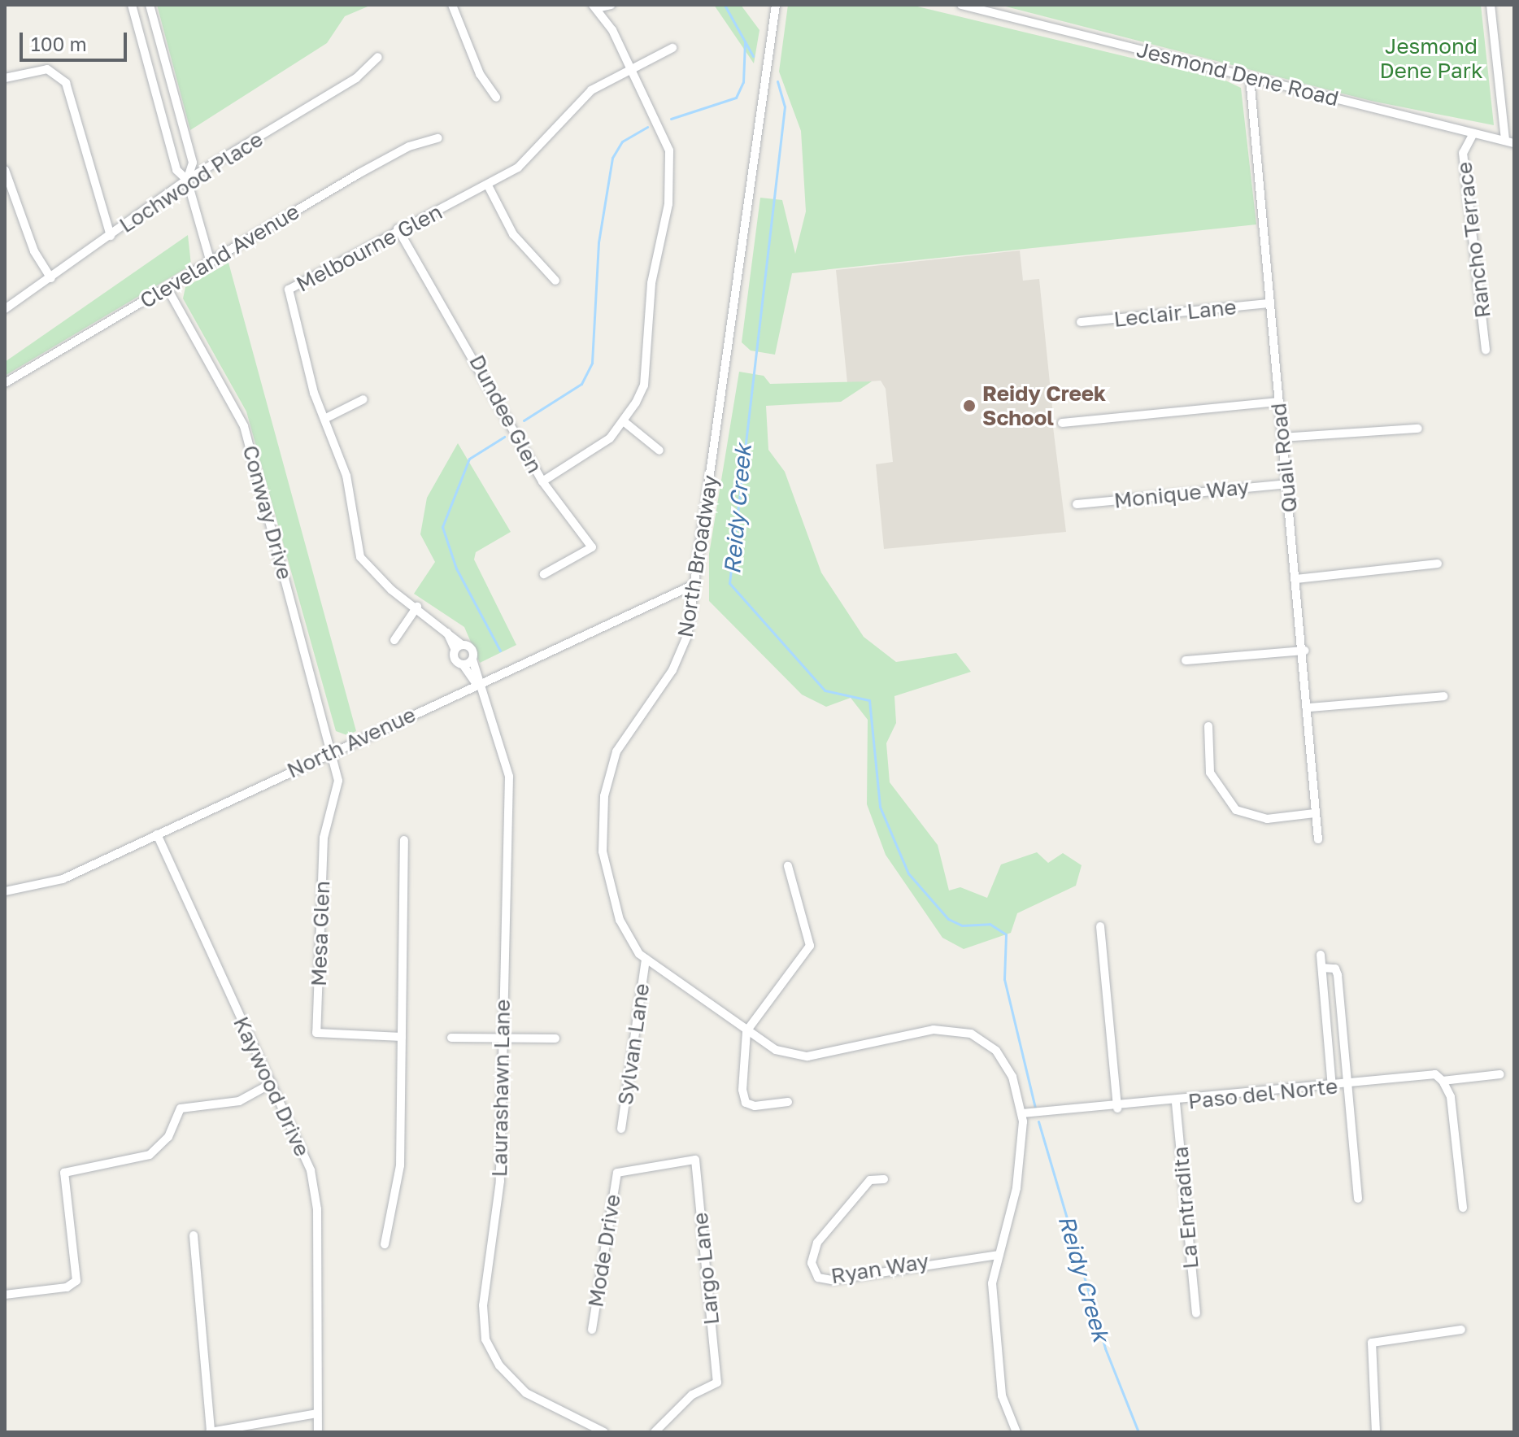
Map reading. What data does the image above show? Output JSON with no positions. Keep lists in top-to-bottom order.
{
  "streets": {
    "street": [
      "Jesmond Dene Road",
      "Lochwood Place",
      "Rancho Terrace",
      "Melbourne Glen",
      "Cleveland Avenue",
      "Leclair Lane",
      "Dundee Glen",
      "Quail Road",
      "Monique Way",
      "Conway Drive",
      "North Broadway",
      "North Avenue",
      "Mesa Glen",
      "Sylvan Lane",
      "Kaywood Drive",
      "Laurashawn Lane",
      "Paso del Norte",
      "La Entradita",
      "Mode Drive",
      "Largo Lane",
      "Ryan Way"
    ]
  },
  "crossings": [
    ["Jesmond Dene Road", "Rancho Terrace"],
    ["Jesmond Dene Road", "Quail Road"],
    ["Melbourne Glen", "Dundee Glen"],
    ["Melbourne Glen", "North Avenue"],
    ["Melbourne Glen", "Laurashawn Lane"],
    ["Cleveland Avenue", "Conway Drive"],
    ["Leclair Lane", "Quail Road"],
    ["Quail Road", "Monique Way"],
    ["Conway Drive", "North Avenue"],
    ["Conway Drive", "Mesa Glen"],
    ["North Broadway", "North Avenue"],
    ["North Broadway", "Sylvan Lane"],
    ["North Broadway", "Paso del Norte"],
    ["North Broadway", "Ryan Way"],
    ["North Avenue", "Mesa Glen"],
    ["North Avenue", "Kaywood Drive"],
    ["North Avenue", "Laurashawn Lane"],
    ["Paso del Norte", "La Entradita"],
    ["Mode Drive", "Largo Lane"]
  ],
  "water": ["Reidy Creek"],
  "parks": ["Jesmond Dene Park"],
  "places": ["Reidy Creek School"],
  "scale_bar": "100 m"
}
